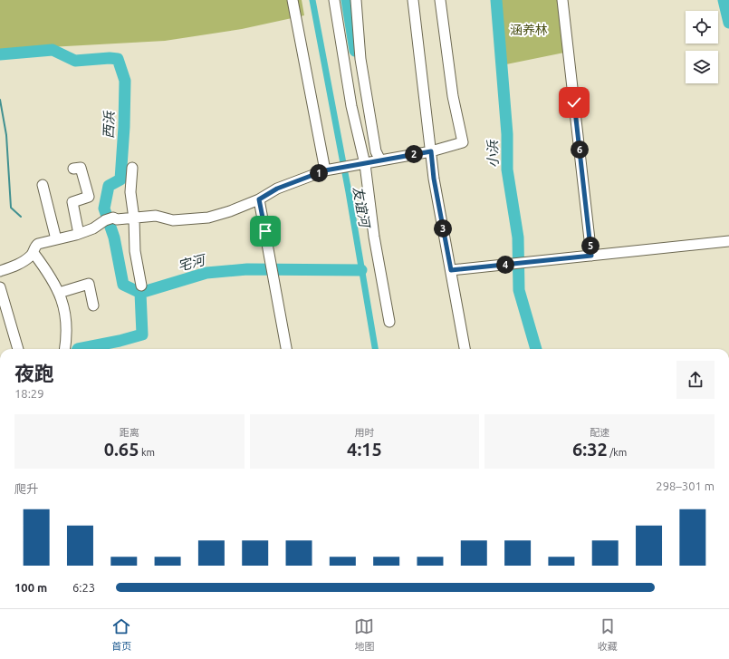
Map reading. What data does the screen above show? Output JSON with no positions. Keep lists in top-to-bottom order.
{
  "water": [
    "西浜",
    "小浜",
    "友谊河",
    "宅河"
  ],
  "parks": ["涵养林"],
  "page": {
    "pins": [
      "6",
      "2",
      "1",
      "3",
      "5",
      "4"
    ],
    "heading": ["夜跑", "18:29"],
    "stats": [
      ["距离", "0.65 km"],
      ["用时", "4:15"],
      ["配速", "6:32 /km"]
    ],
    "chart": ["爬升", "298–301 m"],
    "list": [
      {
        "name": "100 m",
        "note": "6:23"
      }
    ],
    "tabs": ["首页", "地图", "收藏"]
  }
}
